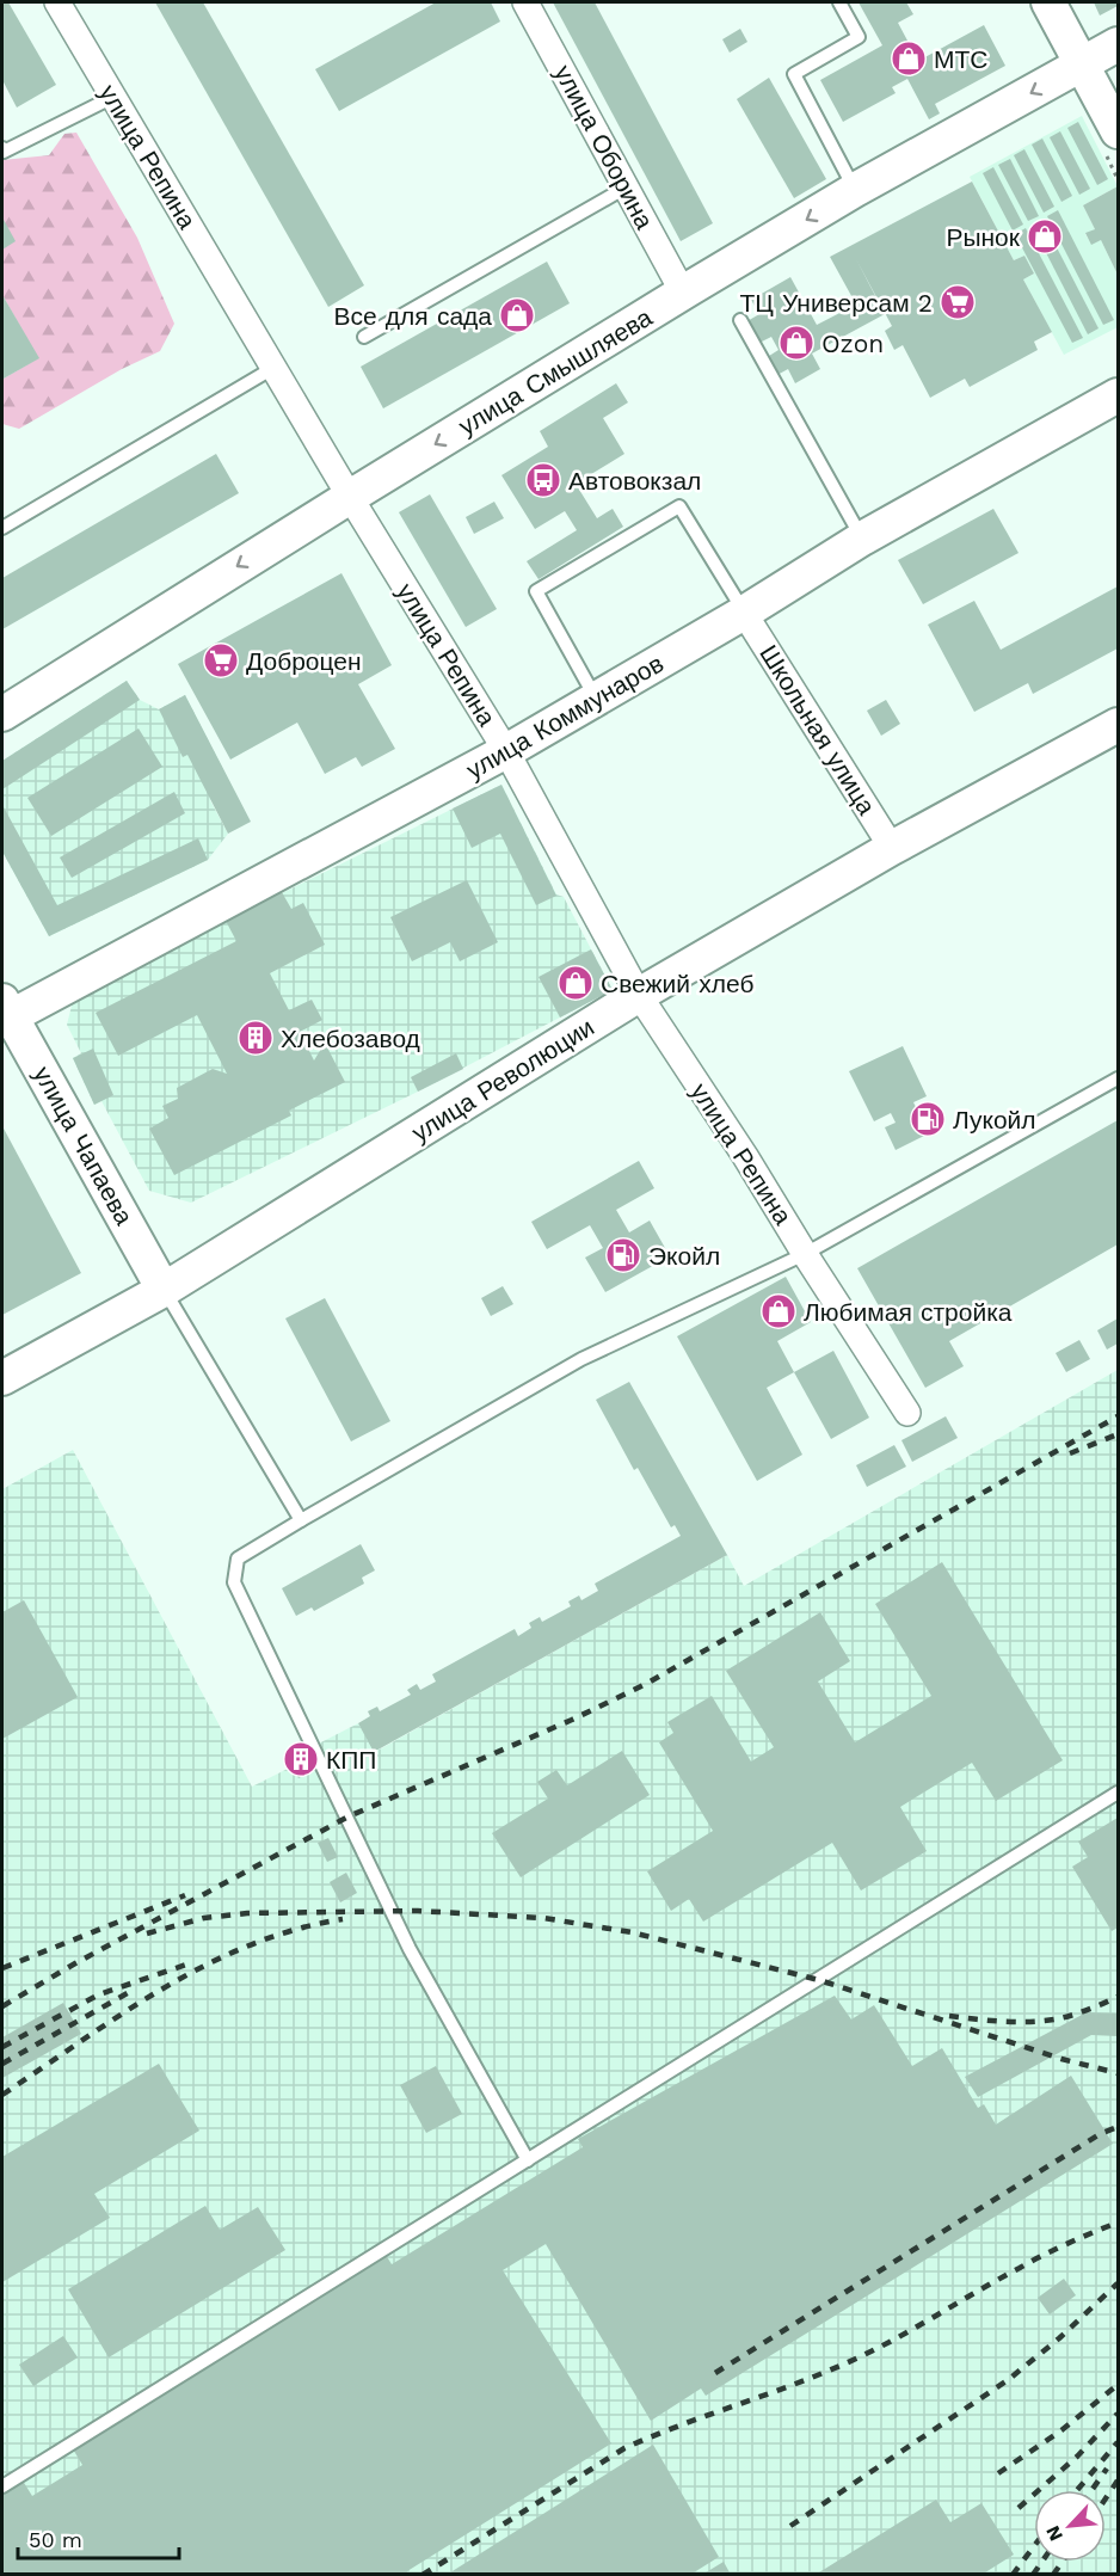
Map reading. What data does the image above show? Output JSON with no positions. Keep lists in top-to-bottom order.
{
  "streets": {
    "street": [
      "улица Оборина",
      "улица Репина",
      "улица Смышляева",
      "улица Коммунаров",
      "Школьная улица",
      "улица Революции",
      "улица Чапаева"
    ]
  },
  "crossings": [
    ["улица Оборина", "улица Смышляева"],
    ["улица Репина", "улица Смышляева"],
    ["улица Репина", "улица Коммунаров"],
    ["улица Репина", "улица Революции"],
    ["улица Коммунаров", "Школьная улица"],
    ["улица Коммунаров", "улица Чапаева"],
    ["Школьная улица", "улица Революции"],
    ["улица Революции", "улица Чапаева"]
  ],
  "one_way": ["улица Смышляева"],
  "places": {
    "shop": [
      "МТС",
      "Рынок",
      "Все для сада",
      "Ozon",
      "Свежий хлеб",
      "Любимая стройка"
    ],
    "supermarket": ["ТЦ Универсам 2", "Доброцен"],
    "bus stop": ["Автовокзал"],
    "building": ["Хлебозавод", "КПП"],
    "fuel station": ["Лукойл", "Экойл"]
  },
  "scale_bar": "50 m",
  "north": "bottom left"
}
